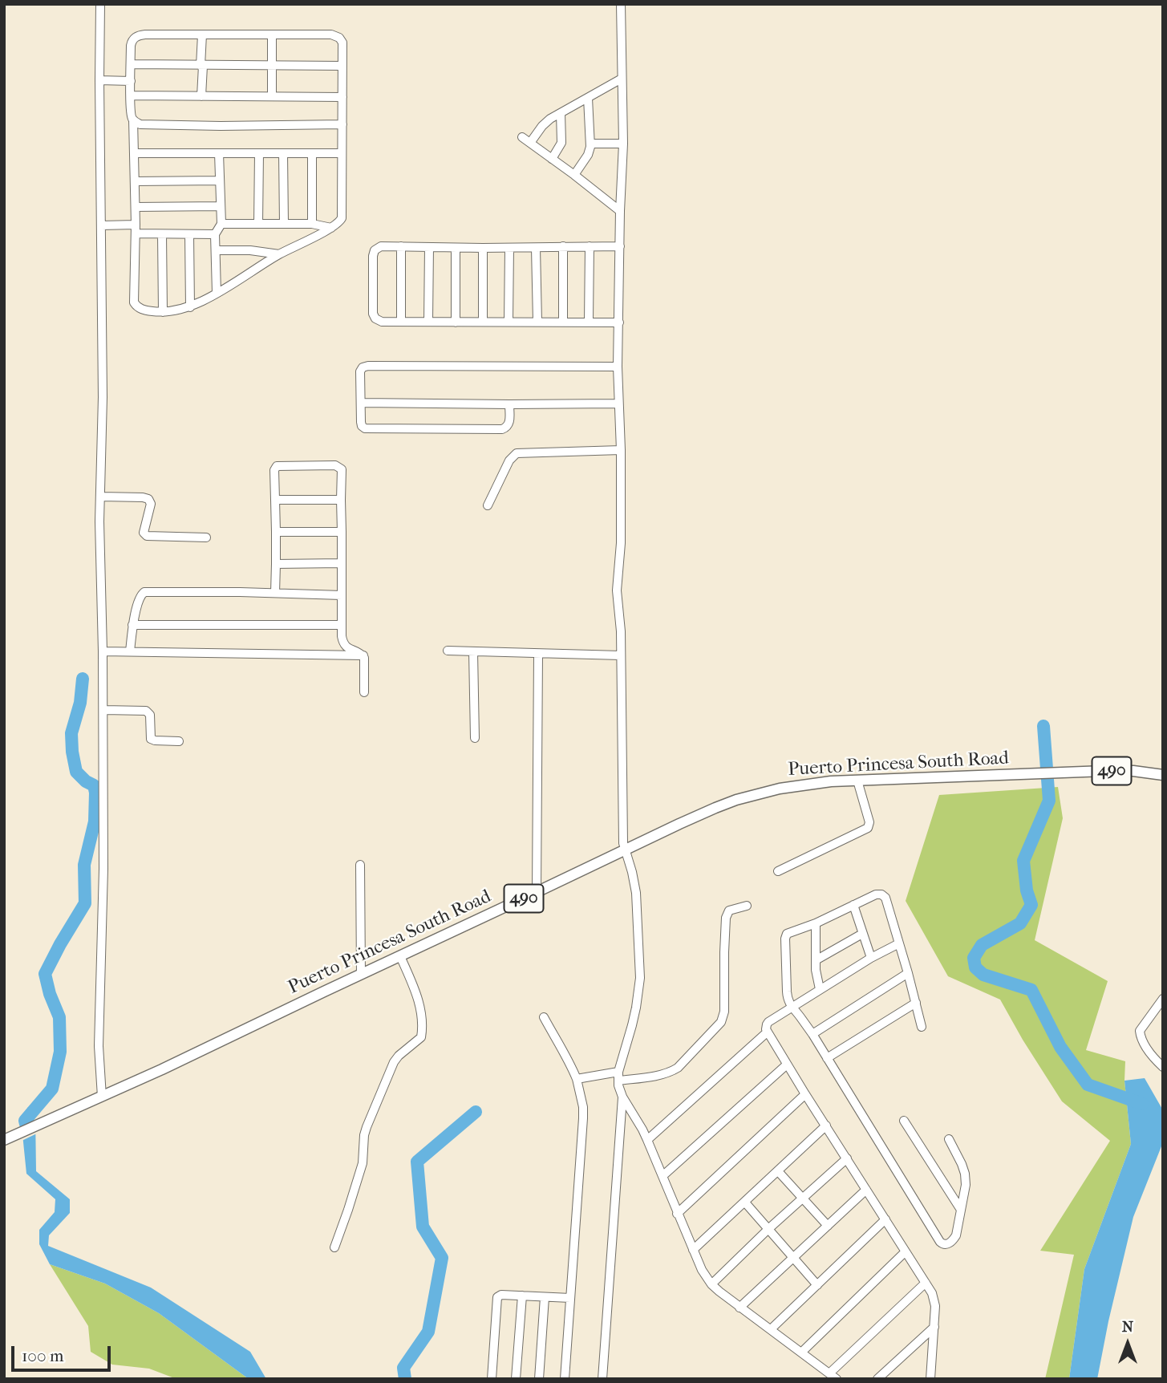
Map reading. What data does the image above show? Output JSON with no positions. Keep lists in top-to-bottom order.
{
  "streets": {
    "main road": ["Puerto Princesa South Road", "490"]
  },
  "scale_bar": "100 m",
  "north": "top"
}
